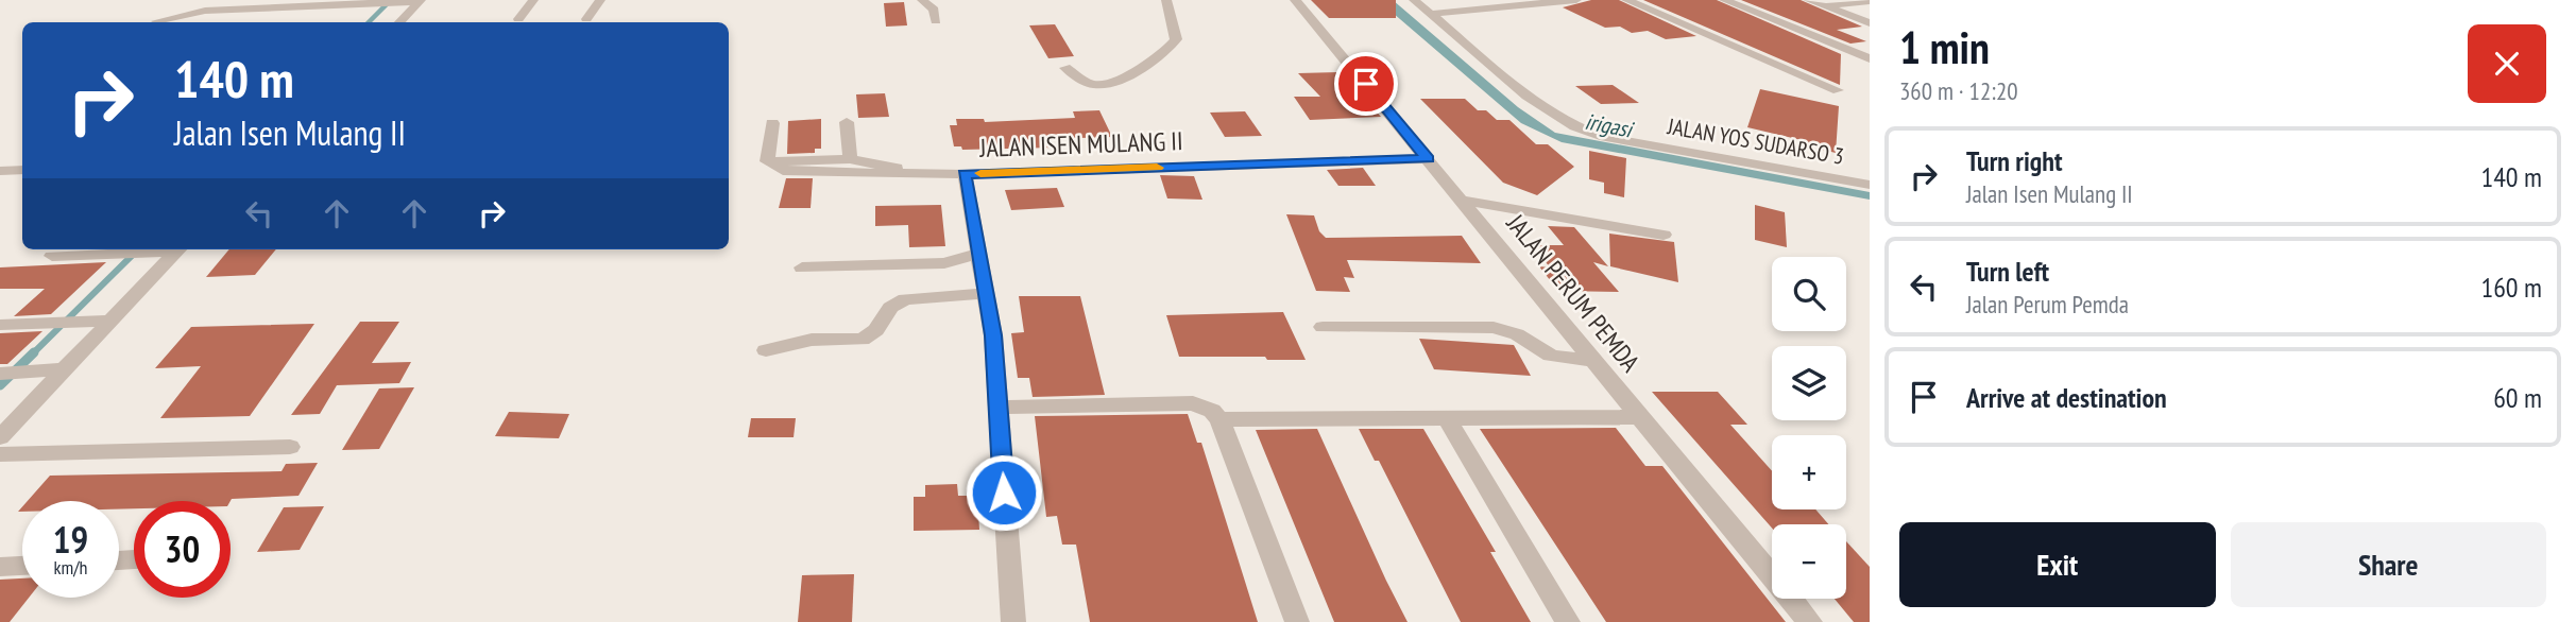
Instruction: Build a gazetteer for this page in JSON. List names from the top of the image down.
{
  "streets": {
    "street": ["JALAN YOS SUDARSO 3", "JALAN ISEN MULANG II", "JALAN PERUM PEMDA"]
  },
  "crossings": [
    ["JALAN ISEN MULANG II", "JALAN PERUM PEMDA"]
  ],
  "water": ["irigasi"],
  "page": {
    "heading": ["1 min", "360 m · 12:20"],
    "turn": ["140 m", "Jalan Isen Mulang II"],
    "list": [
      {
        "name": "Turn right",
        "note": "Jalan Isen Mulang II",
        "value": "140 m"
      },
      {
        "name": "Turn left",
        "note": "Jalan Perum Pemda",
        "value": "160 m"
      },
      {
        "name": "Arrive at destination",
        "value": "60 m"
      }
    ],
    "map_buttons": ["+", "−"],
    "speed": "19 km/h",
    "limit": "30",
    "buttons": ["Exit", "Share"]
  }
}
